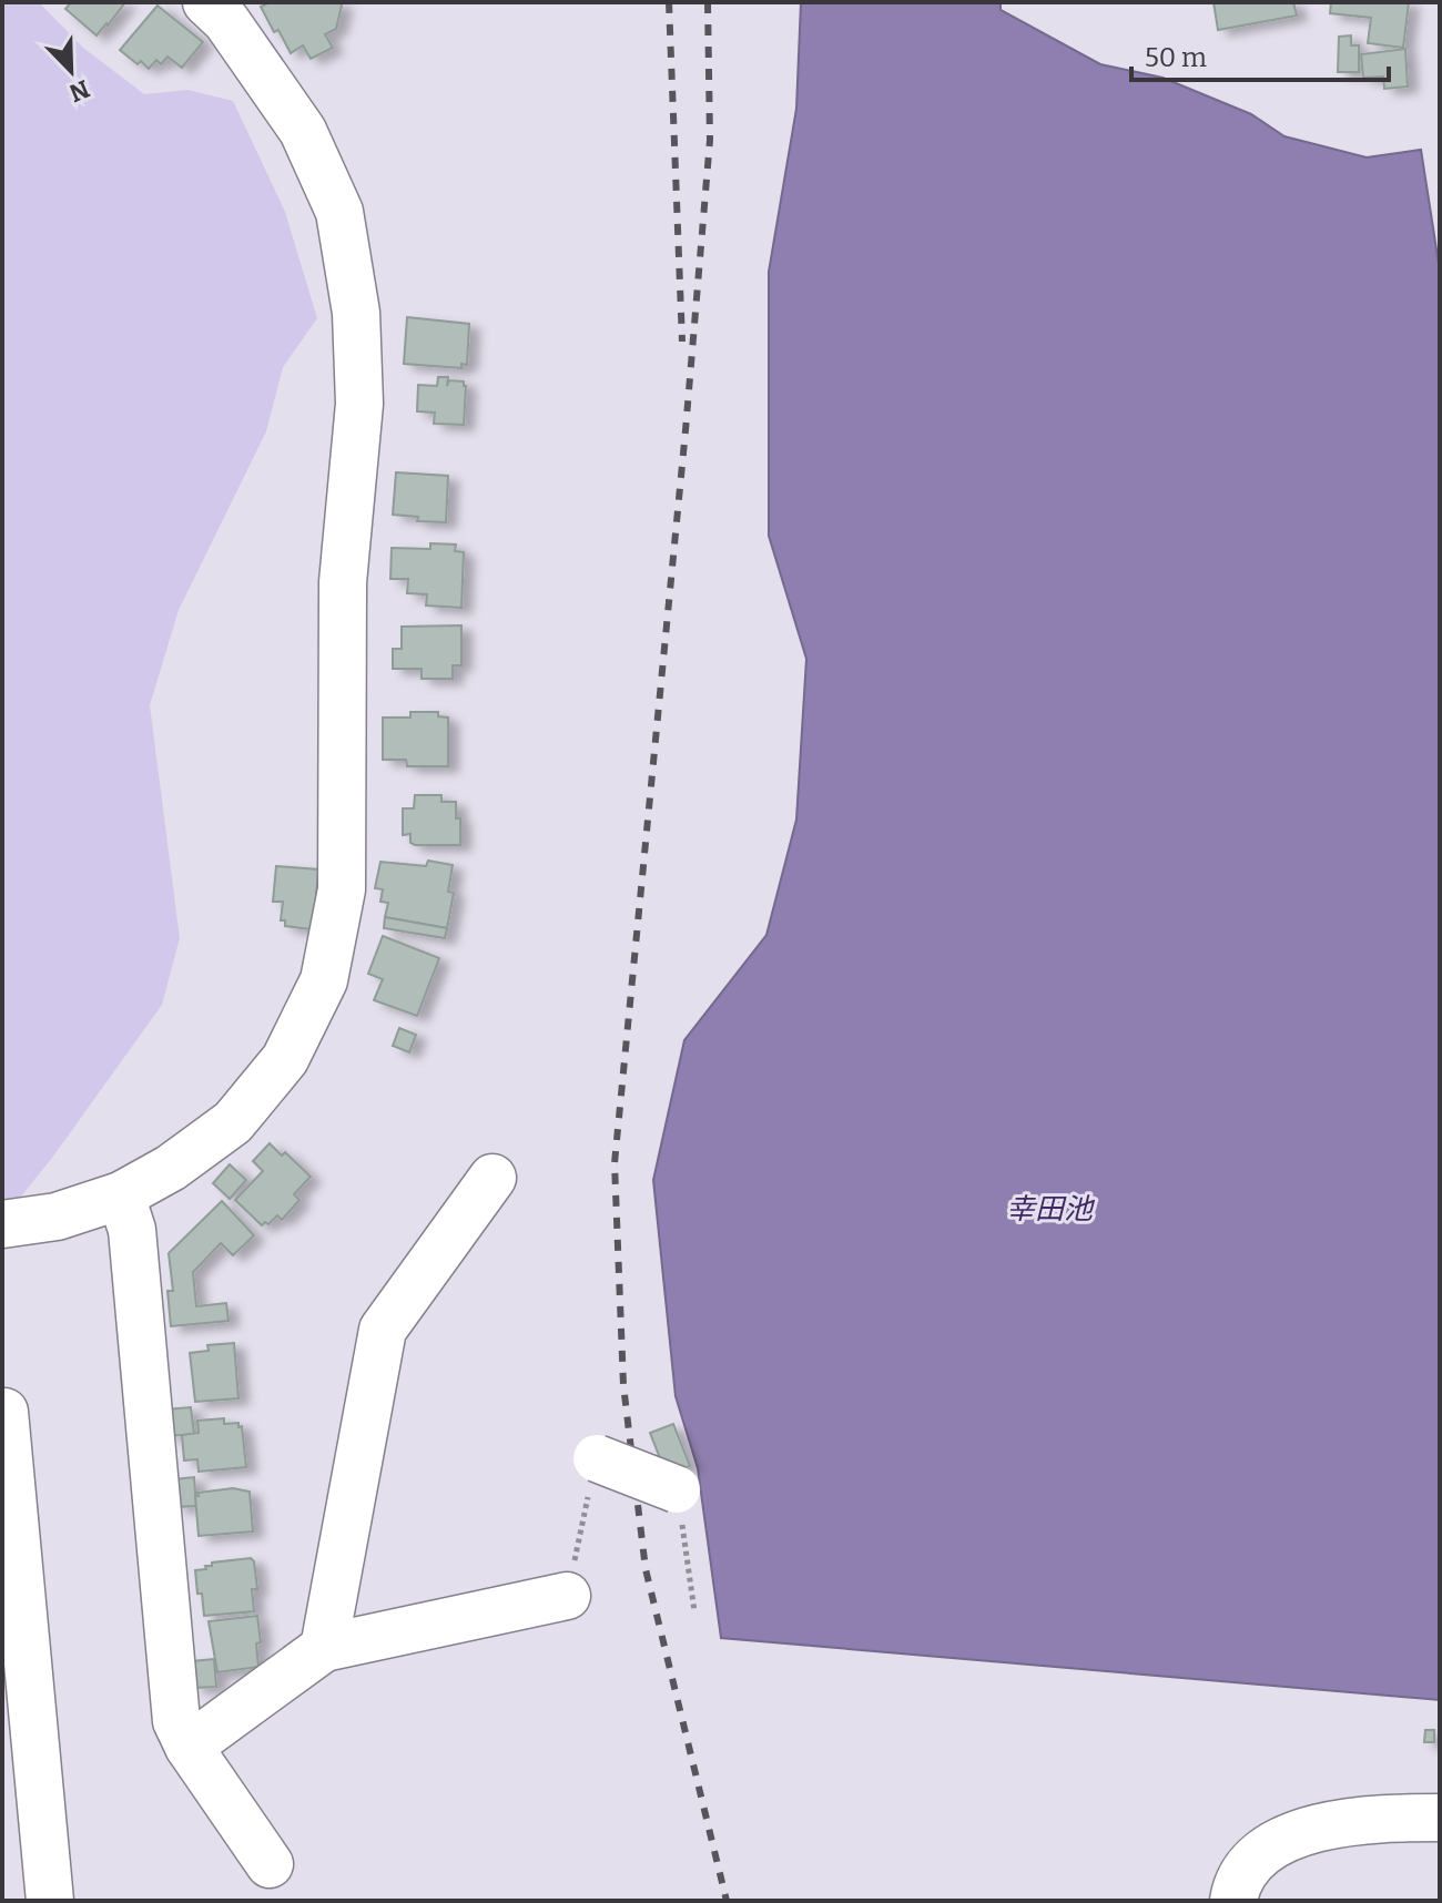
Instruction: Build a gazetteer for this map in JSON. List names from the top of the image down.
{
  "water": ["幸田池"],
  "scale_bar": "50 m",
  "north": "bottom right"
}
